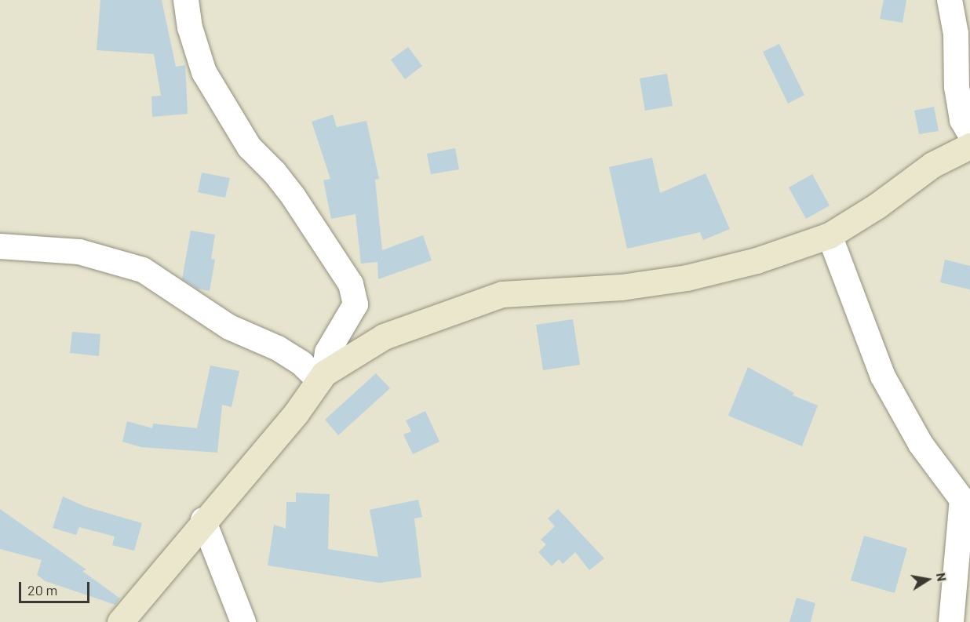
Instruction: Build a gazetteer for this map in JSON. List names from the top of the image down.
{
  "scale_bar": "20 m",
  "north": "right"
}
